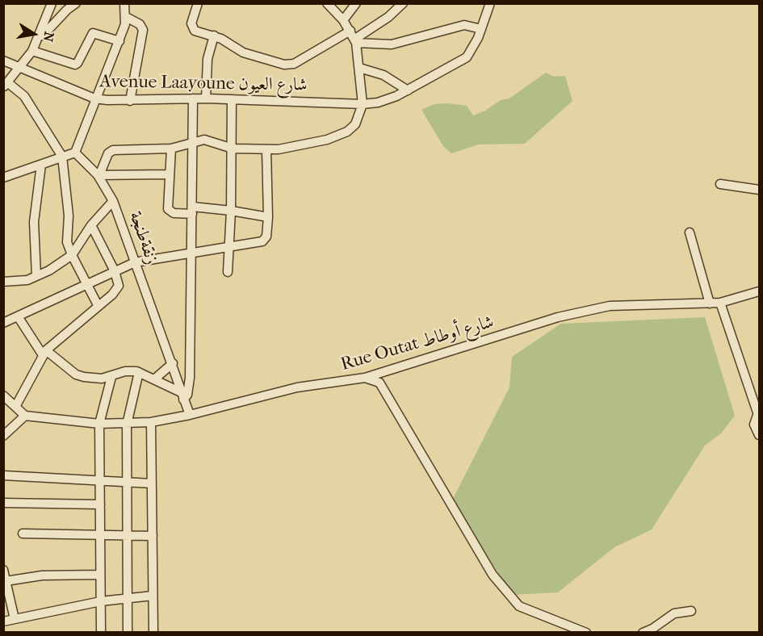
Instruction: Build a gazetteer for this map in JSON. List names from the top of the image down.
{
  "streets": {
    "street": ["Avenue Laayoune شارع العيون", "زنقةطنجة", "Rue Outat شارع أوطاط"]
  },
  "crossings": [
    ["زنقةطنجة", "Rue Outat شارع أوطاط"]
  ],
  "north": "right"
}
